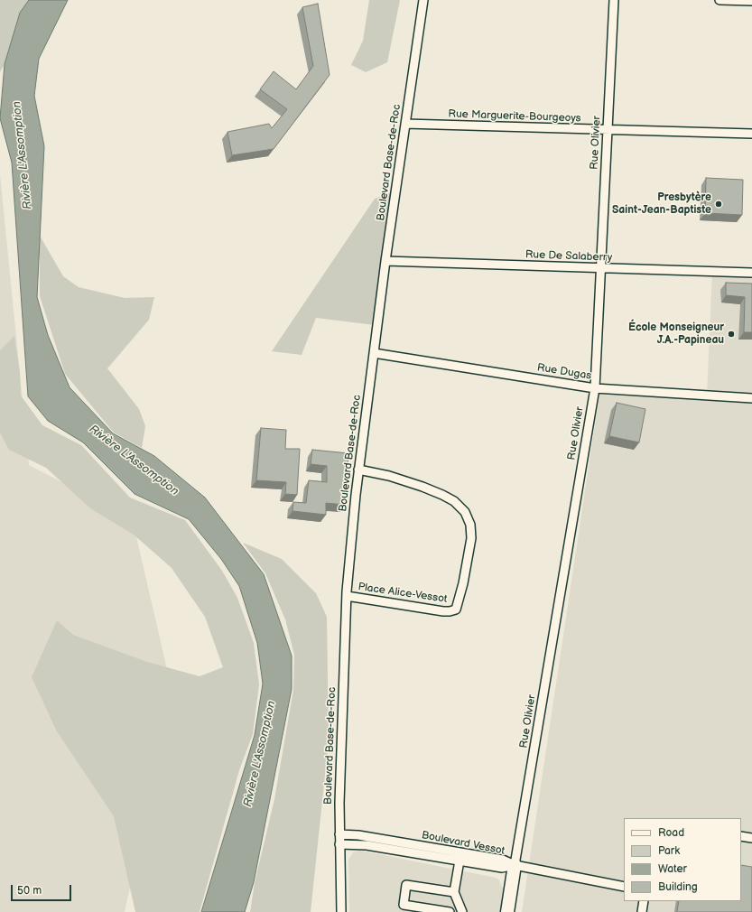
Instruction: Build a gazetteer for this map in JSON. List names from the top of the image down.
{
  "streets": {
    "street": [
      "Rue Marguerite-Bourgeoys",
      "Rue Olivier",
      "Boulevard Base-de-Roc",
      "Rue De Salaberry",
      "Rue Dugas",
      "Place Alice-Vessot",
      "Boulevard Vessot"
    ]
  },
  "crossings": [
    ["Rue Marguerite-Bourgeoys", "Rue Olivier"],
    ["Rue Marguerite-Bourgeoys", "Boulevard Base-de-Roc"],
    ["Rue Olivier", "Rue De Salaberry"],
    ["Rue Olivier", "Rue Dugas"],
    ["Rue Olivier", "Boulevard Vessot"],
    ["Boulevard Base-de-Roc", "Rue De Salaberry"],
    ["Boulevard Base-de-Roc", "Rue Dugas"],
    ["Boulevard Base-de-Roc", "Place Alice-Vessot"],
    ["Boulevard Base-de-Roc", "Boulevard Vessot"]
  ],
  "water": ["Rivière L'Assomption"],
  "places": ["Presbytère Saint-Jean-Baptiste", "École Monseigneur J.A.-Papineau"],
  "legend": [
    "Road",
    "Park",
    "Water",
    "Building"
  ],
  "scale_bar": "50 m"
}
